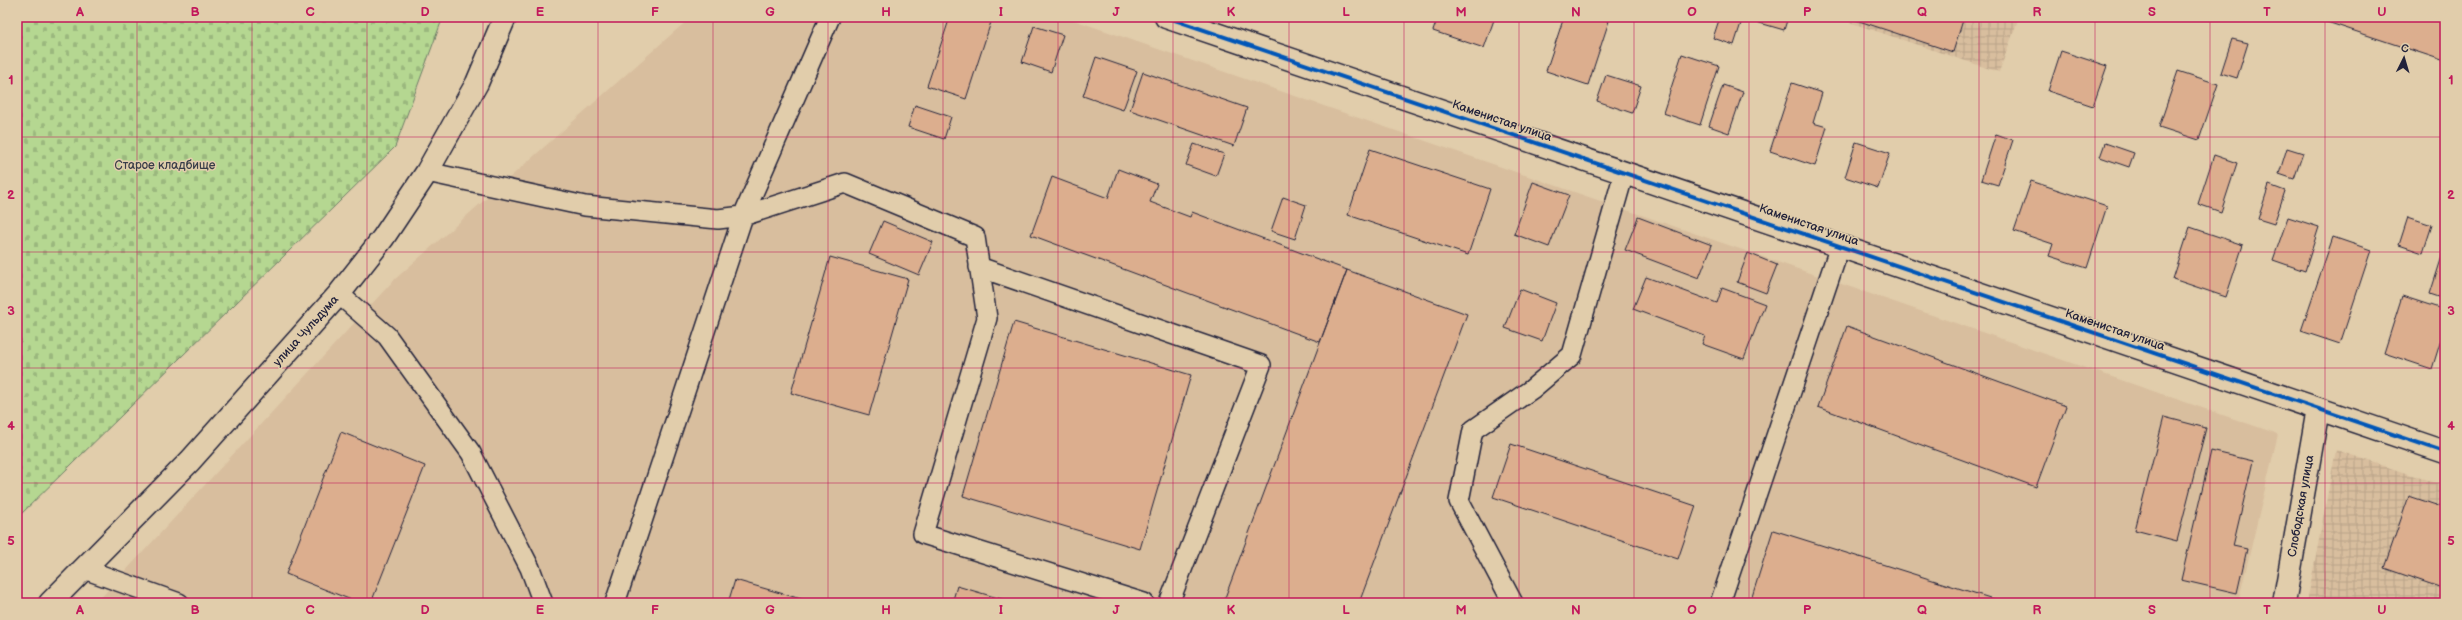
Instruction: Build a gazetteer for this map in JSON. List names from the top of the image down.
{
  "streets": {
    "street": ["Каменистая улица", "улица Чульдума", "Слободская улица"]
  },
  "crossings": [
    ["Каменистая улица", "Слободская улица"]
  ],
  "parks": ["Старое кладбище"],
  "north": "top",
  "grid": {
    "columns": [
      "A",
      "B",
      "C",
      "D",
      "E",
      "F",
      "G",
      "H",
      "I",
      "J",
      "K",
      "L",
      "M",
      "N",
      "O",
      "P",
      "Q",
      "R",
      "S",
      "T",
      "U"
    ],
    "rows": [
      "1",
      "2",
      "3",
      "4",
      "5"
    ]
  }
}
